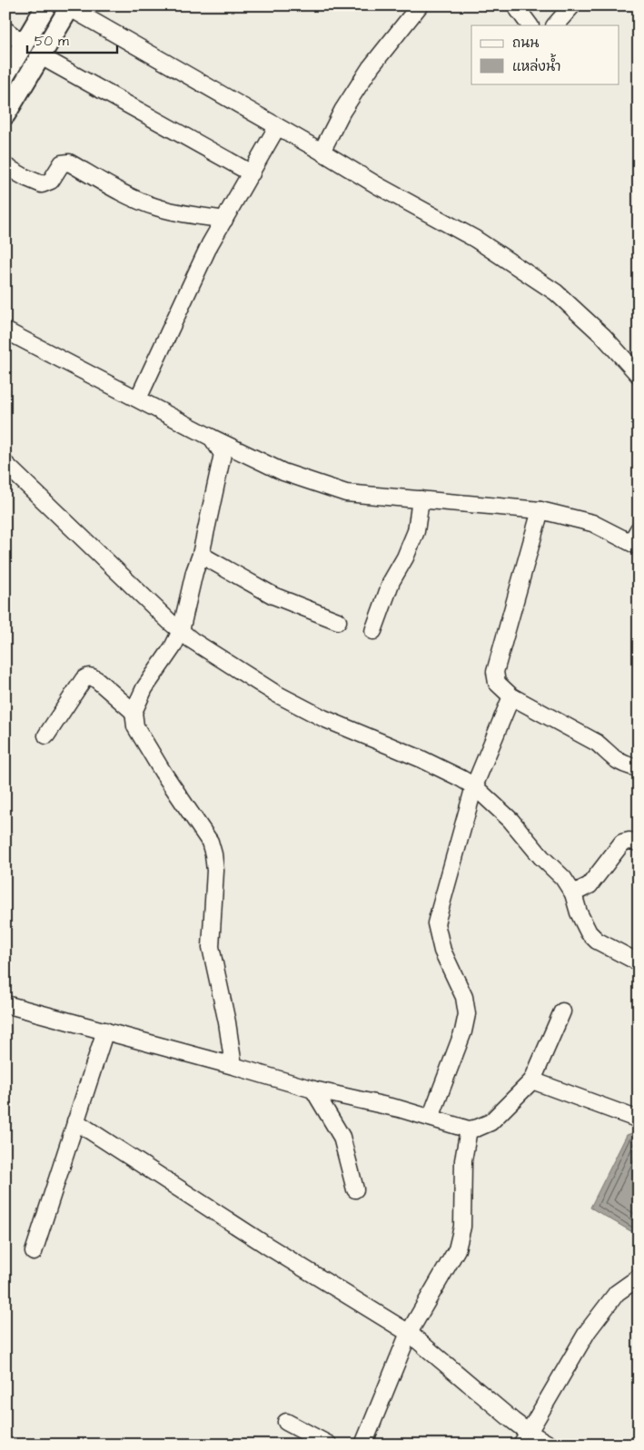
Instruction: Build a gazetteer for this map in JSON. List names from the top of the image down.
{
  "legend": ["ถนน", "แหล่งน้ำ"],
  "scale_bar": "50 m"
}
